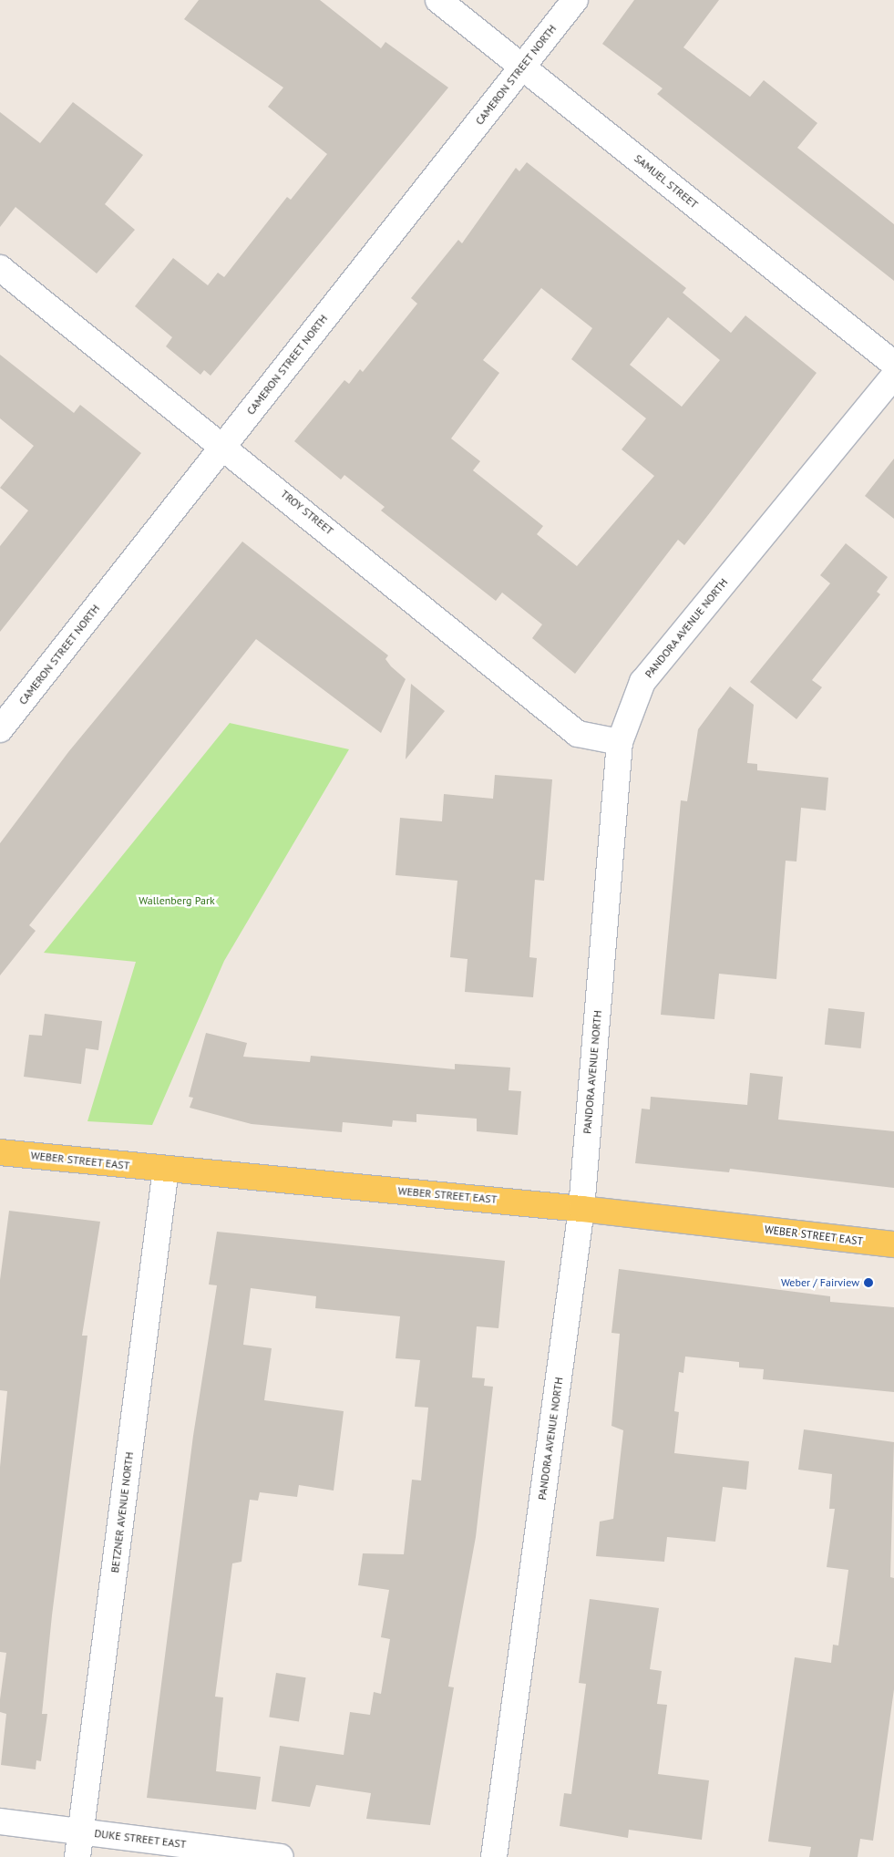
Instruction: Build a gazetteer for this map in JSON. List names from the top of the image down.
{
  "streets": {
    "main road": ["WEBER STREET EAST"],
    "street": [
      "CAMERON STREET NORTH",
      "SAMUEL STREET",
      "TROY STREET",
      "PANDORA AVENUE NORTH",
      "BETZNER AVENUE NORTH",
      "DUKE STREET EAST"
    ]
  },
  "crossings": [
    ["CAMERON STREET NORTH", "SAMUEL STREET"],
    ["CAMERON STREET NORTH", "TROY STREET"],
    ["TROY STREET", "PANDORA AVENUE NORTH"],
    ["PANDORA AVENUE NORTH", "WEBER STREET EAST"],
    ["WEBER STREET EAST", "BETZNER AVENUE NORTH"],
    ["BETZNER AVENUE NORTH", "DUKE STREET EAST"]
  ],
  "parks": ["Wallenberg Park"],
  "places": ["Weber / Fairview"]
}
